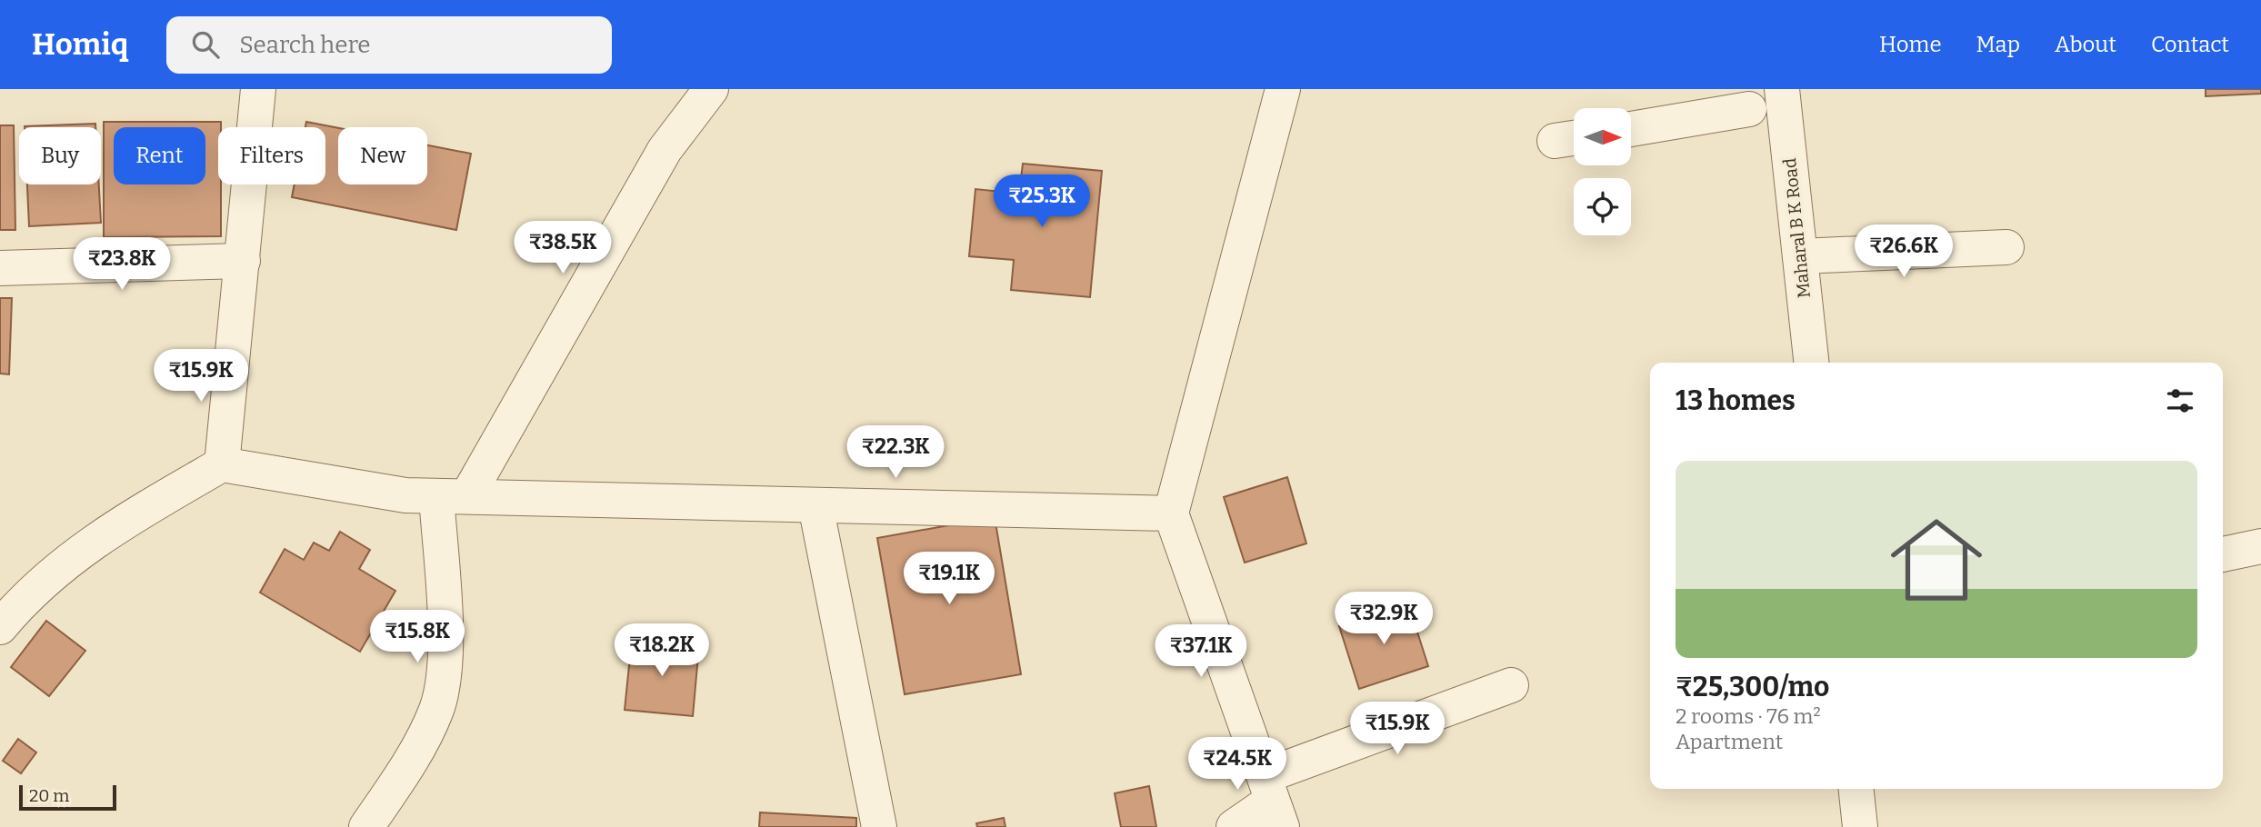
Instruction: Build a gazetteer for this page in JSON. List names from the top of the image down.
{
  "streets": {
    "street": ["Maharal B K Road"]
  },
  "scale_bar": "20 m",
  "north": "right",
  "page": {
    "header": "Homiq",
    "search": "Search here",
    "nav": [
      "Home",
      "Map",
      "About",
      "Contact"
    ],
    "chip": [
      "Buy",
      "Rent",
      "Filters",
      "New"
    ],
    "price": [
      "₹25.3K",
      "₹38.5K",
      "₹26.6K",
      "₹23.8K",
      "₹15.9K",
      "₹22.3K",
      "₹19.1K",
      "₹32.9K",
      "₹15.8K",
      "₹18.2K",
      "₹37.1K",
      "₹15.9K",
      "₹24.5K"
    ],
    "heading": "13 homes",
    "list": [
      {
        "name": "₹25,300/mo",
        "note": "2 rooms · 76 m² · Apartment"
      }
    ],
    "scale": "20 m"
  }
}
